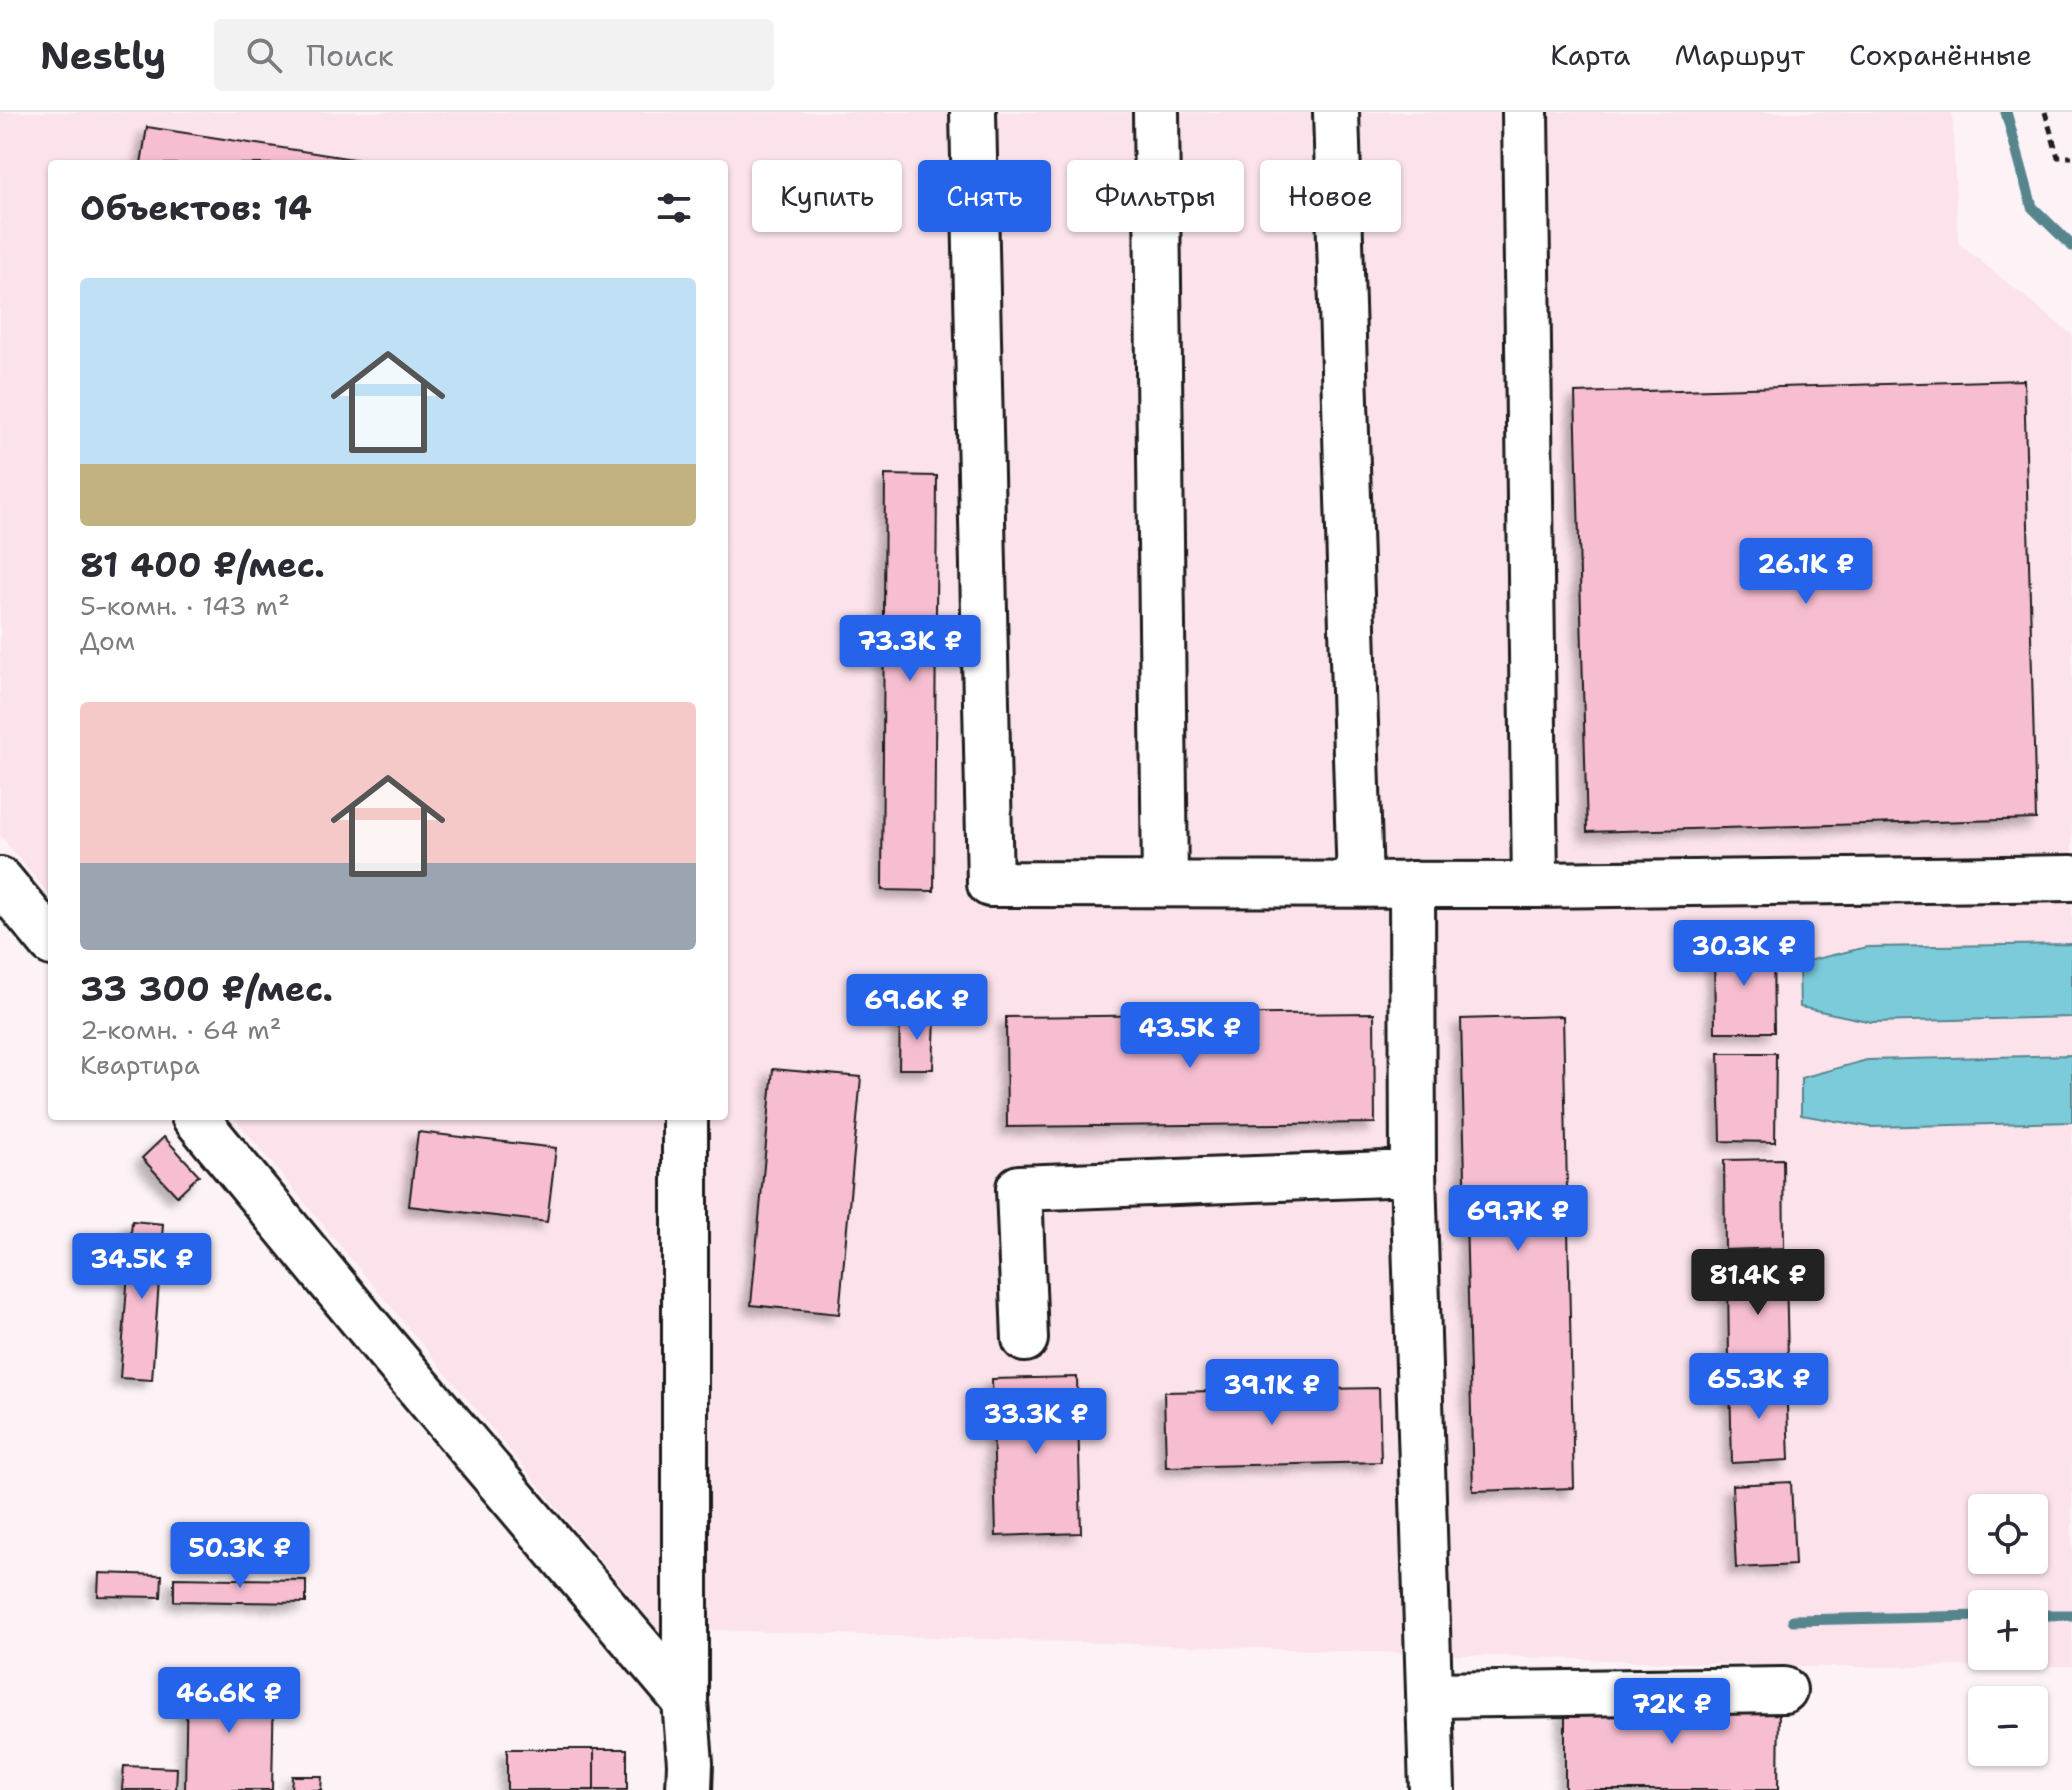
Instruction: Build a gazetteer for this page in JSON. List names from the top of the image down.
{
  "page": {
    "header": "Nestly",
    "search": "Поиск",
    "nav": ["Карта", "Маршрут", "Сохранённые"],
    "chip": [
      "Купить",
      "Снять",
      "Фильтры",
      "Новое"
    ],
    "heading": "Объектов: 14",
    "list": [
      {
        "name": "81 400 ₽/мес.",
        "note": "5-комн. · 143 m² · Дом"
      },
      {
        "name": "33 300 ₽/мес.",
        "note": "2-комн. · 64 m² · Квартира"
      }
    ],
    "price": [
      "26.1K ₽",
      "73.3K ₽",
      "30.3K ₽",
      "69.6K ₽",
      "43.5K ₽",
      "69.7K ₽",
      "34.5K ₽",
      "81.4K ₽",
      "65.3K ₽",
      "39.1K ₽",
      "33.3K ₽",
      "50.3K ₽",
      "46.6K ₽",
      "72K ₽"
    ],
    "map_buttons": ["+", "−"]
  }
}
